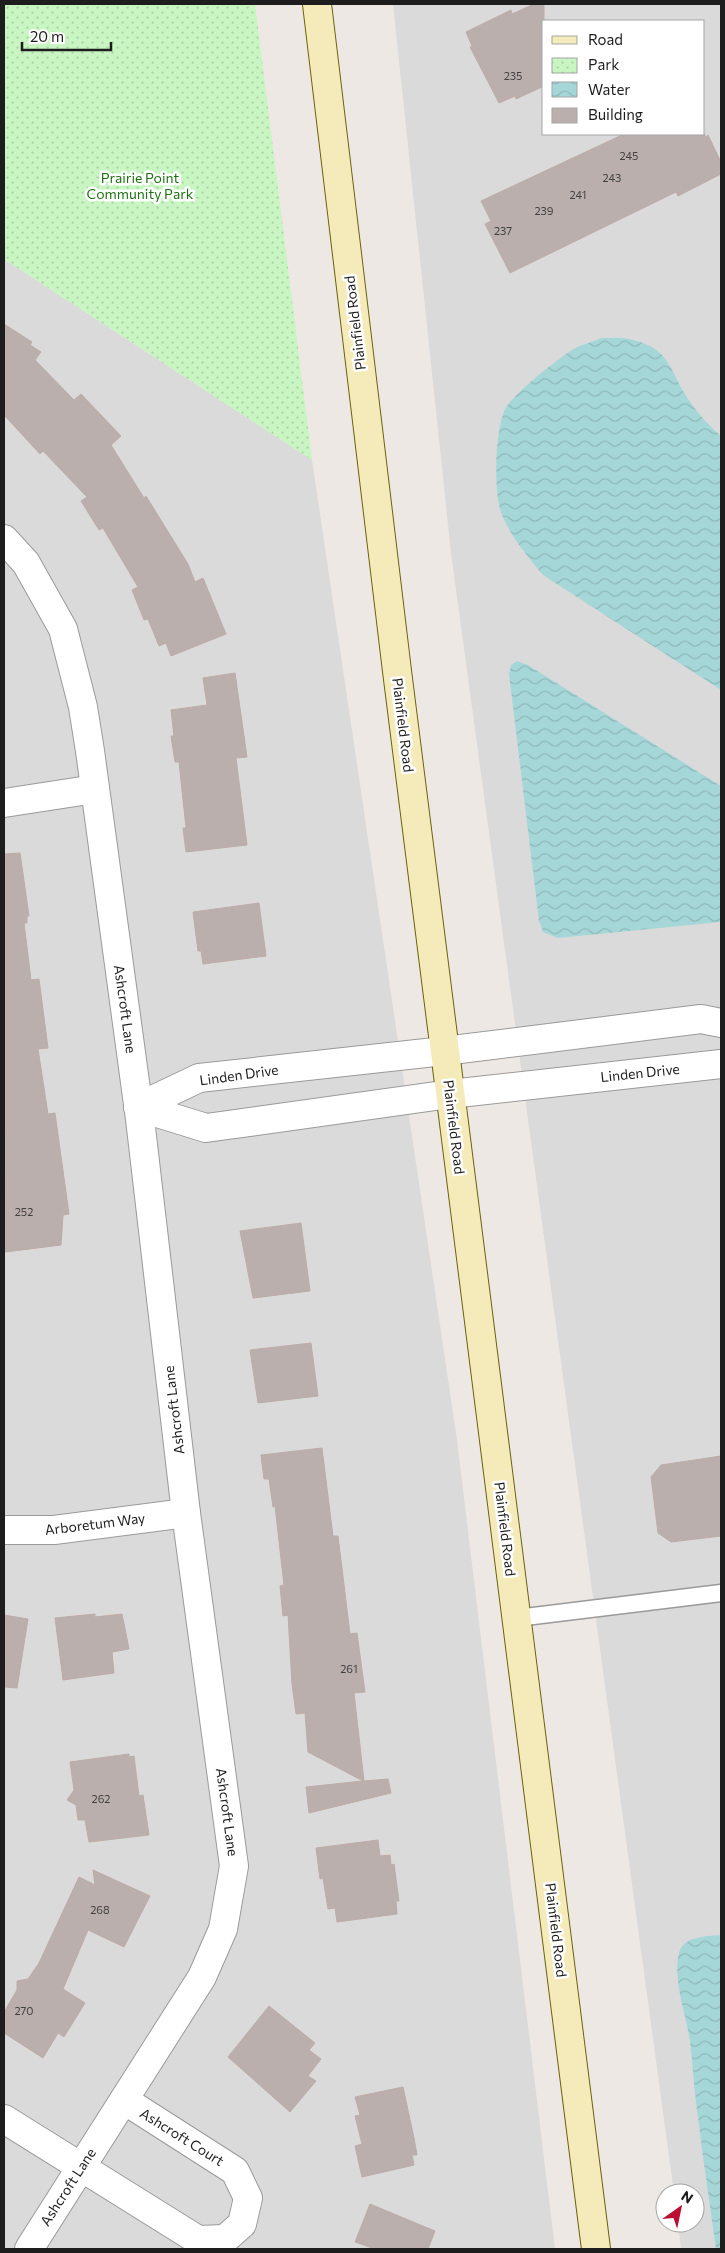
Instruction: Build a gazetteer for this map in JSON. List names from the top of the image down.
{
  "streets": {
    "main road": ["Plainfield Road"],
    "street": [
      "Ashcroft Lane",
      "Linden Drive",
      "Arboretum Way",
      "Ashcroft Court"
    ]
  },
  "crossings": [
    ["Plainfield Road", "Linden Drive"],
    ["Ashcroft Lane", "Linden Drive"],
    ["Ashcroft Lane", "Arboretum Way"],
    ["Ashcroft Lane", "Ashcroft Court"]
  ],
  "parks": ["Prairie Point Community Park"],
  "house_numbers": [
    "235",
    "245",
    "243",
    "241",
    "239",
    "237",
    "252",
    "261",
    "262",
    "268",
    "270"
  ],
  "legend": [
    "Road",
    "Park",
    "Water",
    "Building"
  ],
  "scale_bar": "20 m",
  "north": "top right"
}
